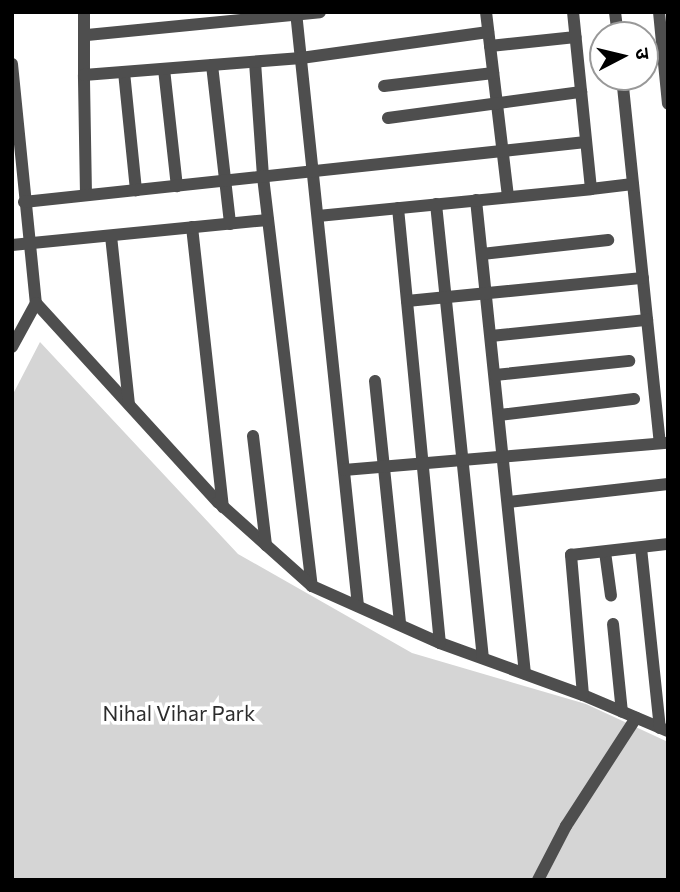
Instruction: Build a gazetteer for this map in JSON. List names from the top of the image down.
{
  "parks": ["Nihal Vihar Park"],
  "north": "right"
}
